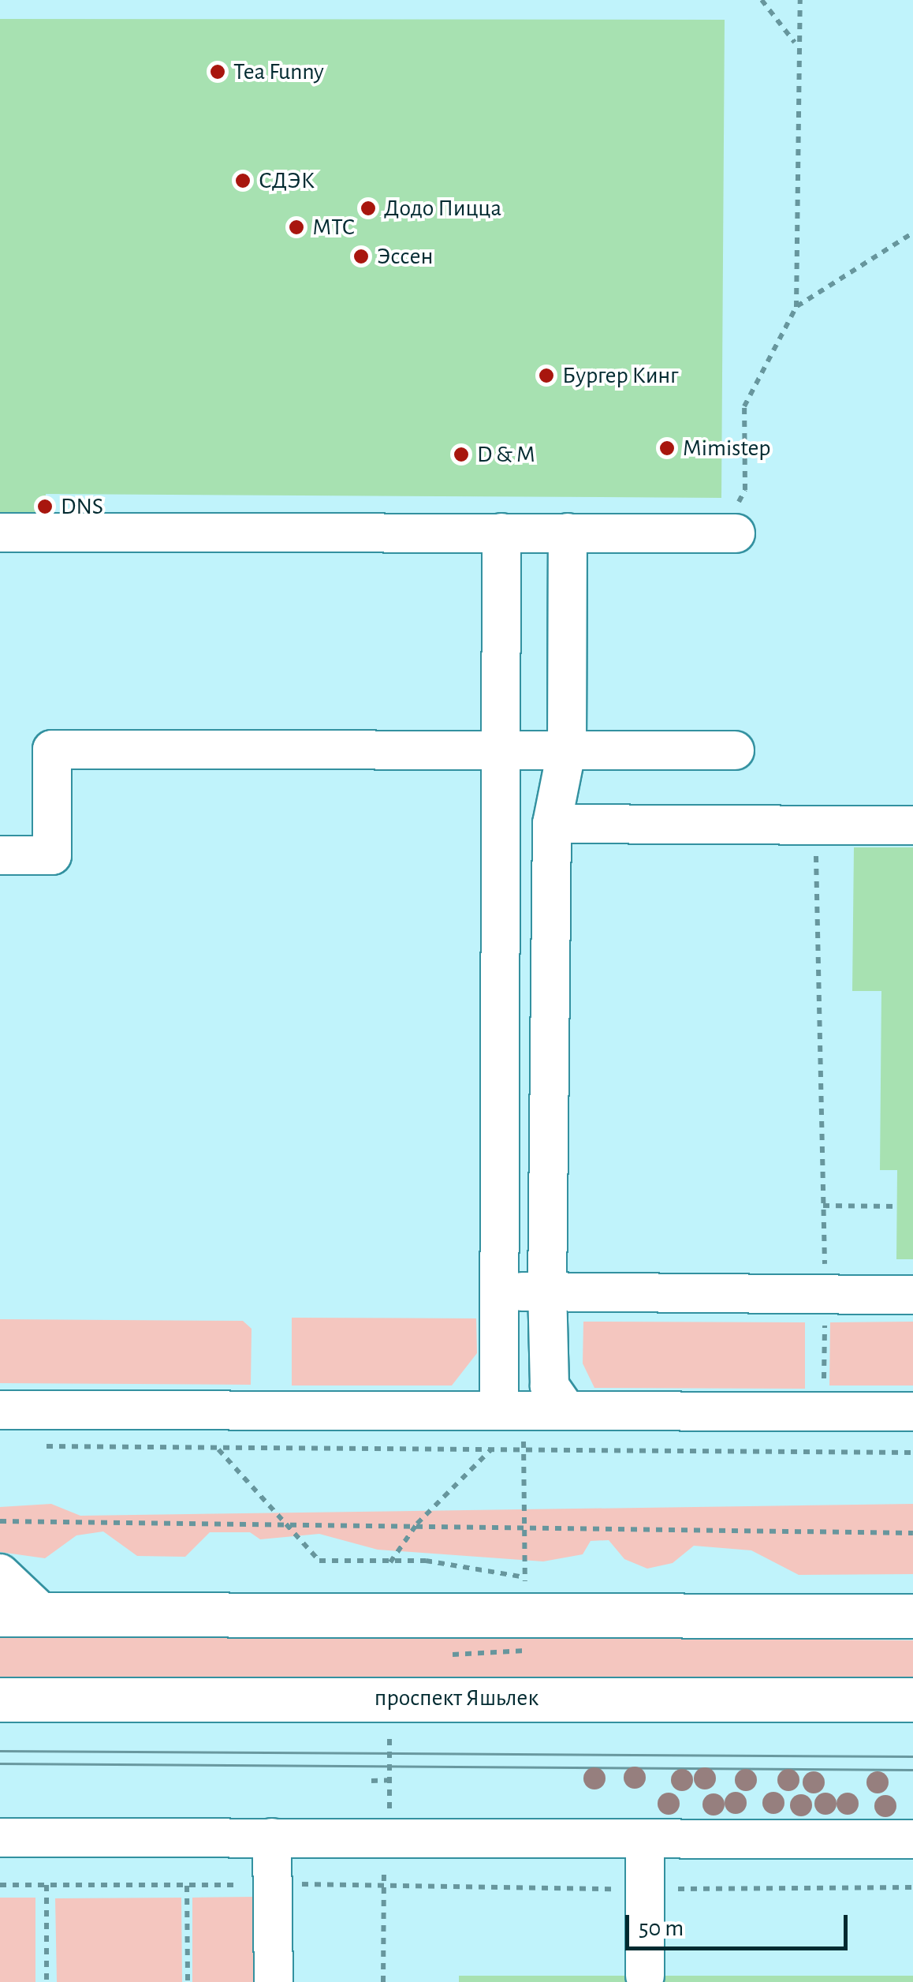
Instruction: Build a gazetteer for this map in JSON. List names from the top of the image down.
{
  "streets": {
    "main road": ["проспект Яшьлек"]
  },
  "places": [
    "Tea Funny",
    "СДЭК",
    "Додо Пицца",
    "МТС",
    "Эссен",
    "Бургер Кинг",
    "Mimistep",
    "D & M",
    "DNS"
  ],
  "scale_bar": "50 m"
}
